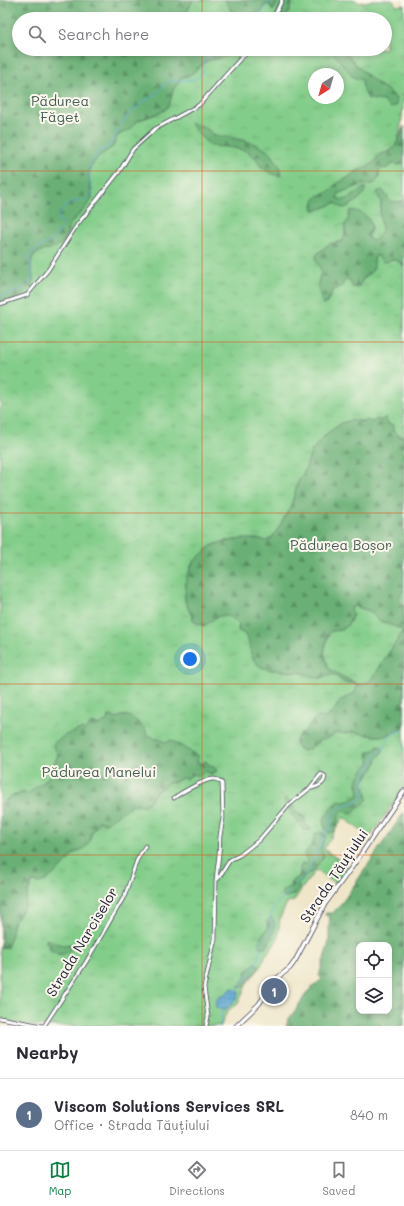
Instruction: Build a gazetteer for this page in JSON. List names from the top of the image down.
{
  "streets": {
    "main road": ["Strada Tăuțiului"],
    "street": ["Strada Narciselor"]
  },
  "parks": ["Pădurea Făget", "Pădurea Boșor", "Pădurea Manelui"],
  "north": "bottom left",
  "page": {
    "search": "Search here",
    "pins": "1",
    "heading": "Nearby",
    "list": [
      {
        "mark": "1",
        "name": "Viscom Solutions Services SRL",
        "note": "Office · Strada Tăuțiului",
        "value": "840 m"
      }
    ],
    "nav": ["Map", "Directions", "Saved"]
  }
}
